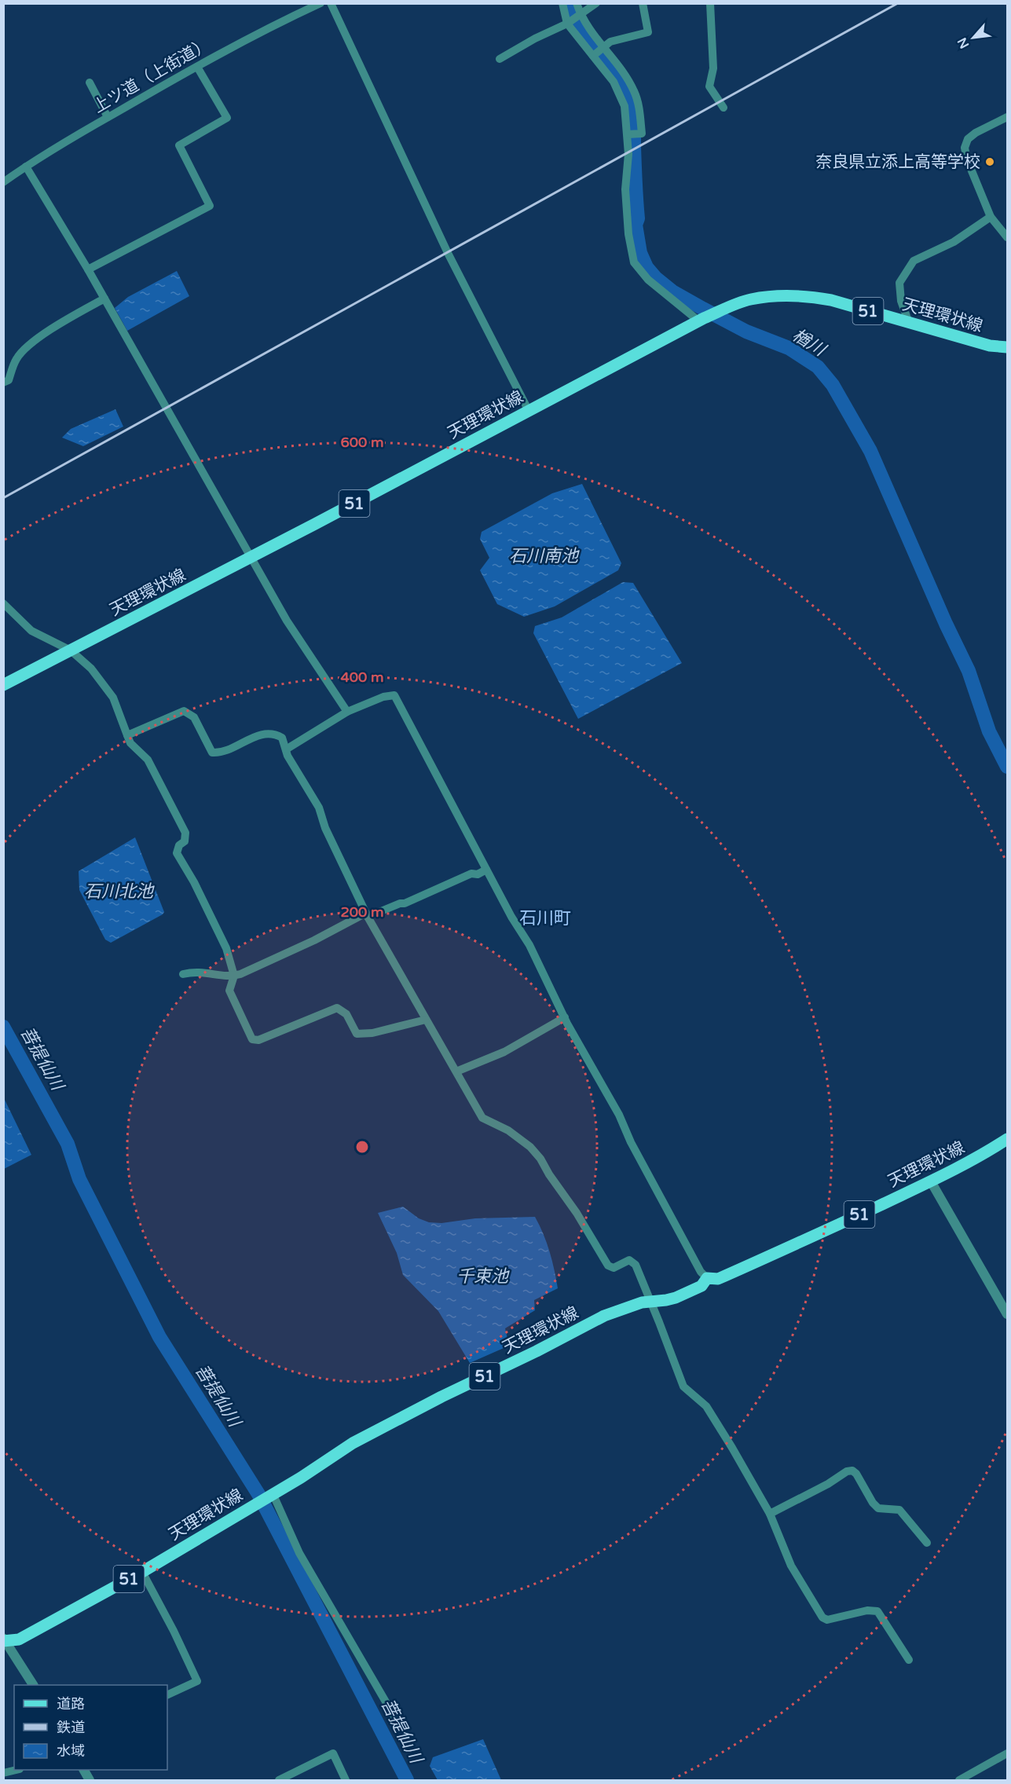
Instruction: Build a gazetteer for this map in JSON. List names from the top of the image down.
{
  "streets": {
    "main road": ["51", "天理環状線"],
    "street": ["上ツ道（上街道）"]
  },
  "districts": ["石川町"],
  "water": [
    "楢川",
    "石川南池",
    "石川北池",
    "菩提仙川",
    "千束池"
  ],
  "places": ["奈良県立添上高等学校"],
  "legend": ["道路", "鉄道", "水域"],
  "north": "bottom left",
  "rings": ["600 m", "400 m", "200 m"]
}
